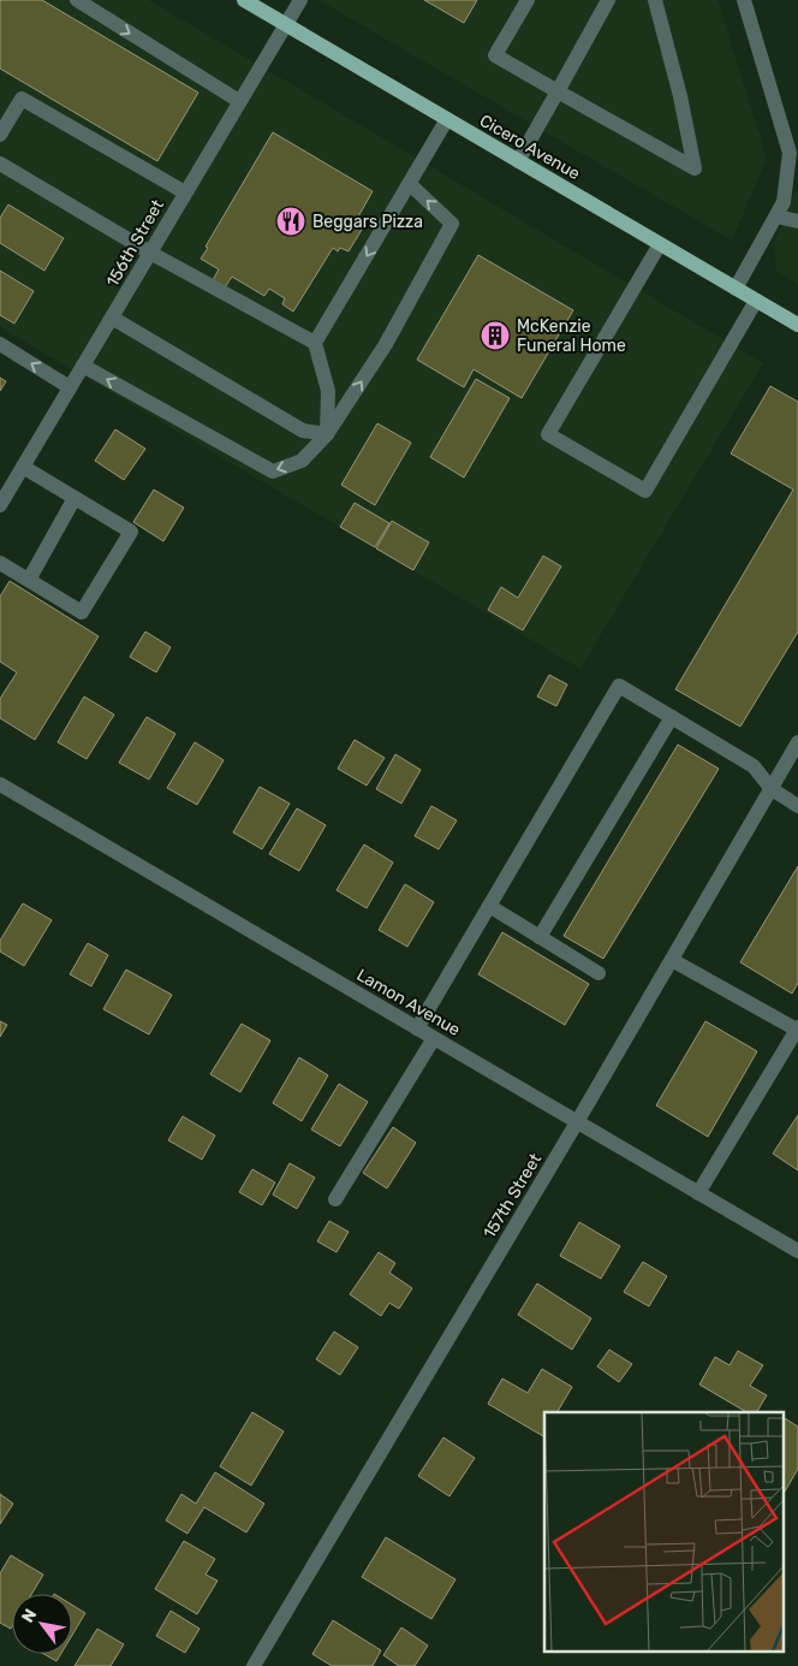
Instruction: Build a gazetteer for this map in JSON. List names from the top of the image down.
{
  "streets": {
    "main road": ["Cicero Avenue"],
    "street": ["156th Street", "Lamon Avenue", "157th Street"]
  },
  "crossings": [
    ["Cicero Avenue", "156th Street"],
    ["Lamon Avenue", "157th Street"]
  ],
  "places": {
    "restaurant": ["Beggars Pizza"],
    "building": ["McKenzie Funeral Home"]
  },
  "north": "top left"
}
